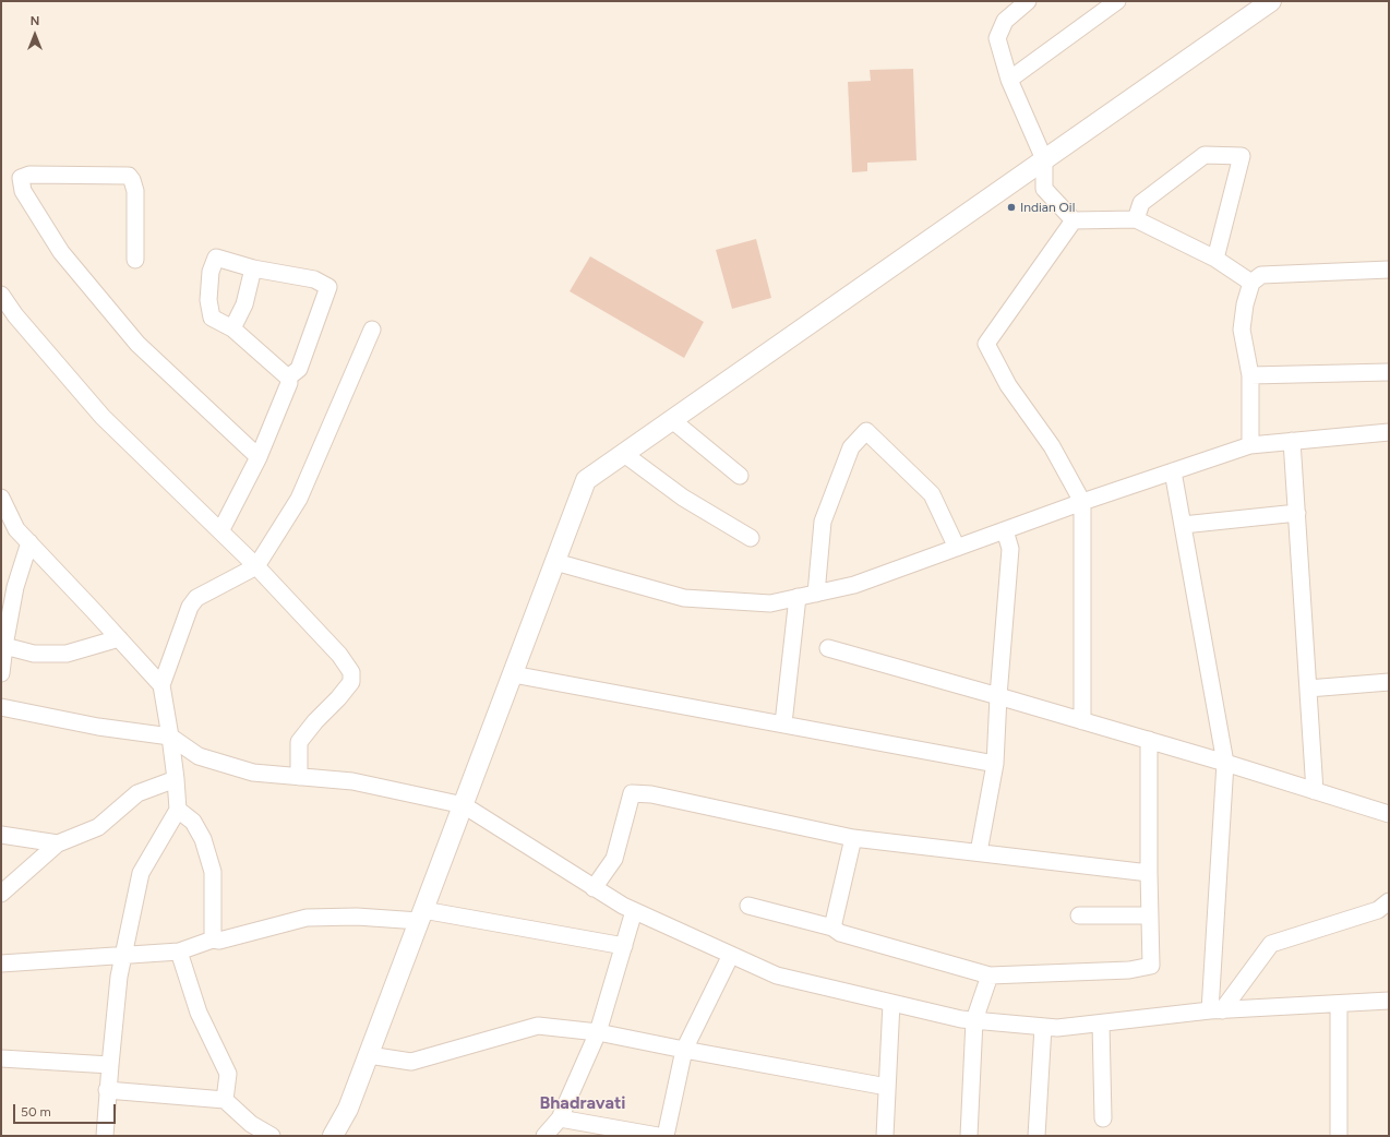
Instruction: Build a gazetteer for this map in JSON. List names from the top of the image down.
{
  "districts": ["Bhadravati"],
  "places": ["Indian Oil"],
  "scale_bar": "50 m",
  "north": "top"
}
